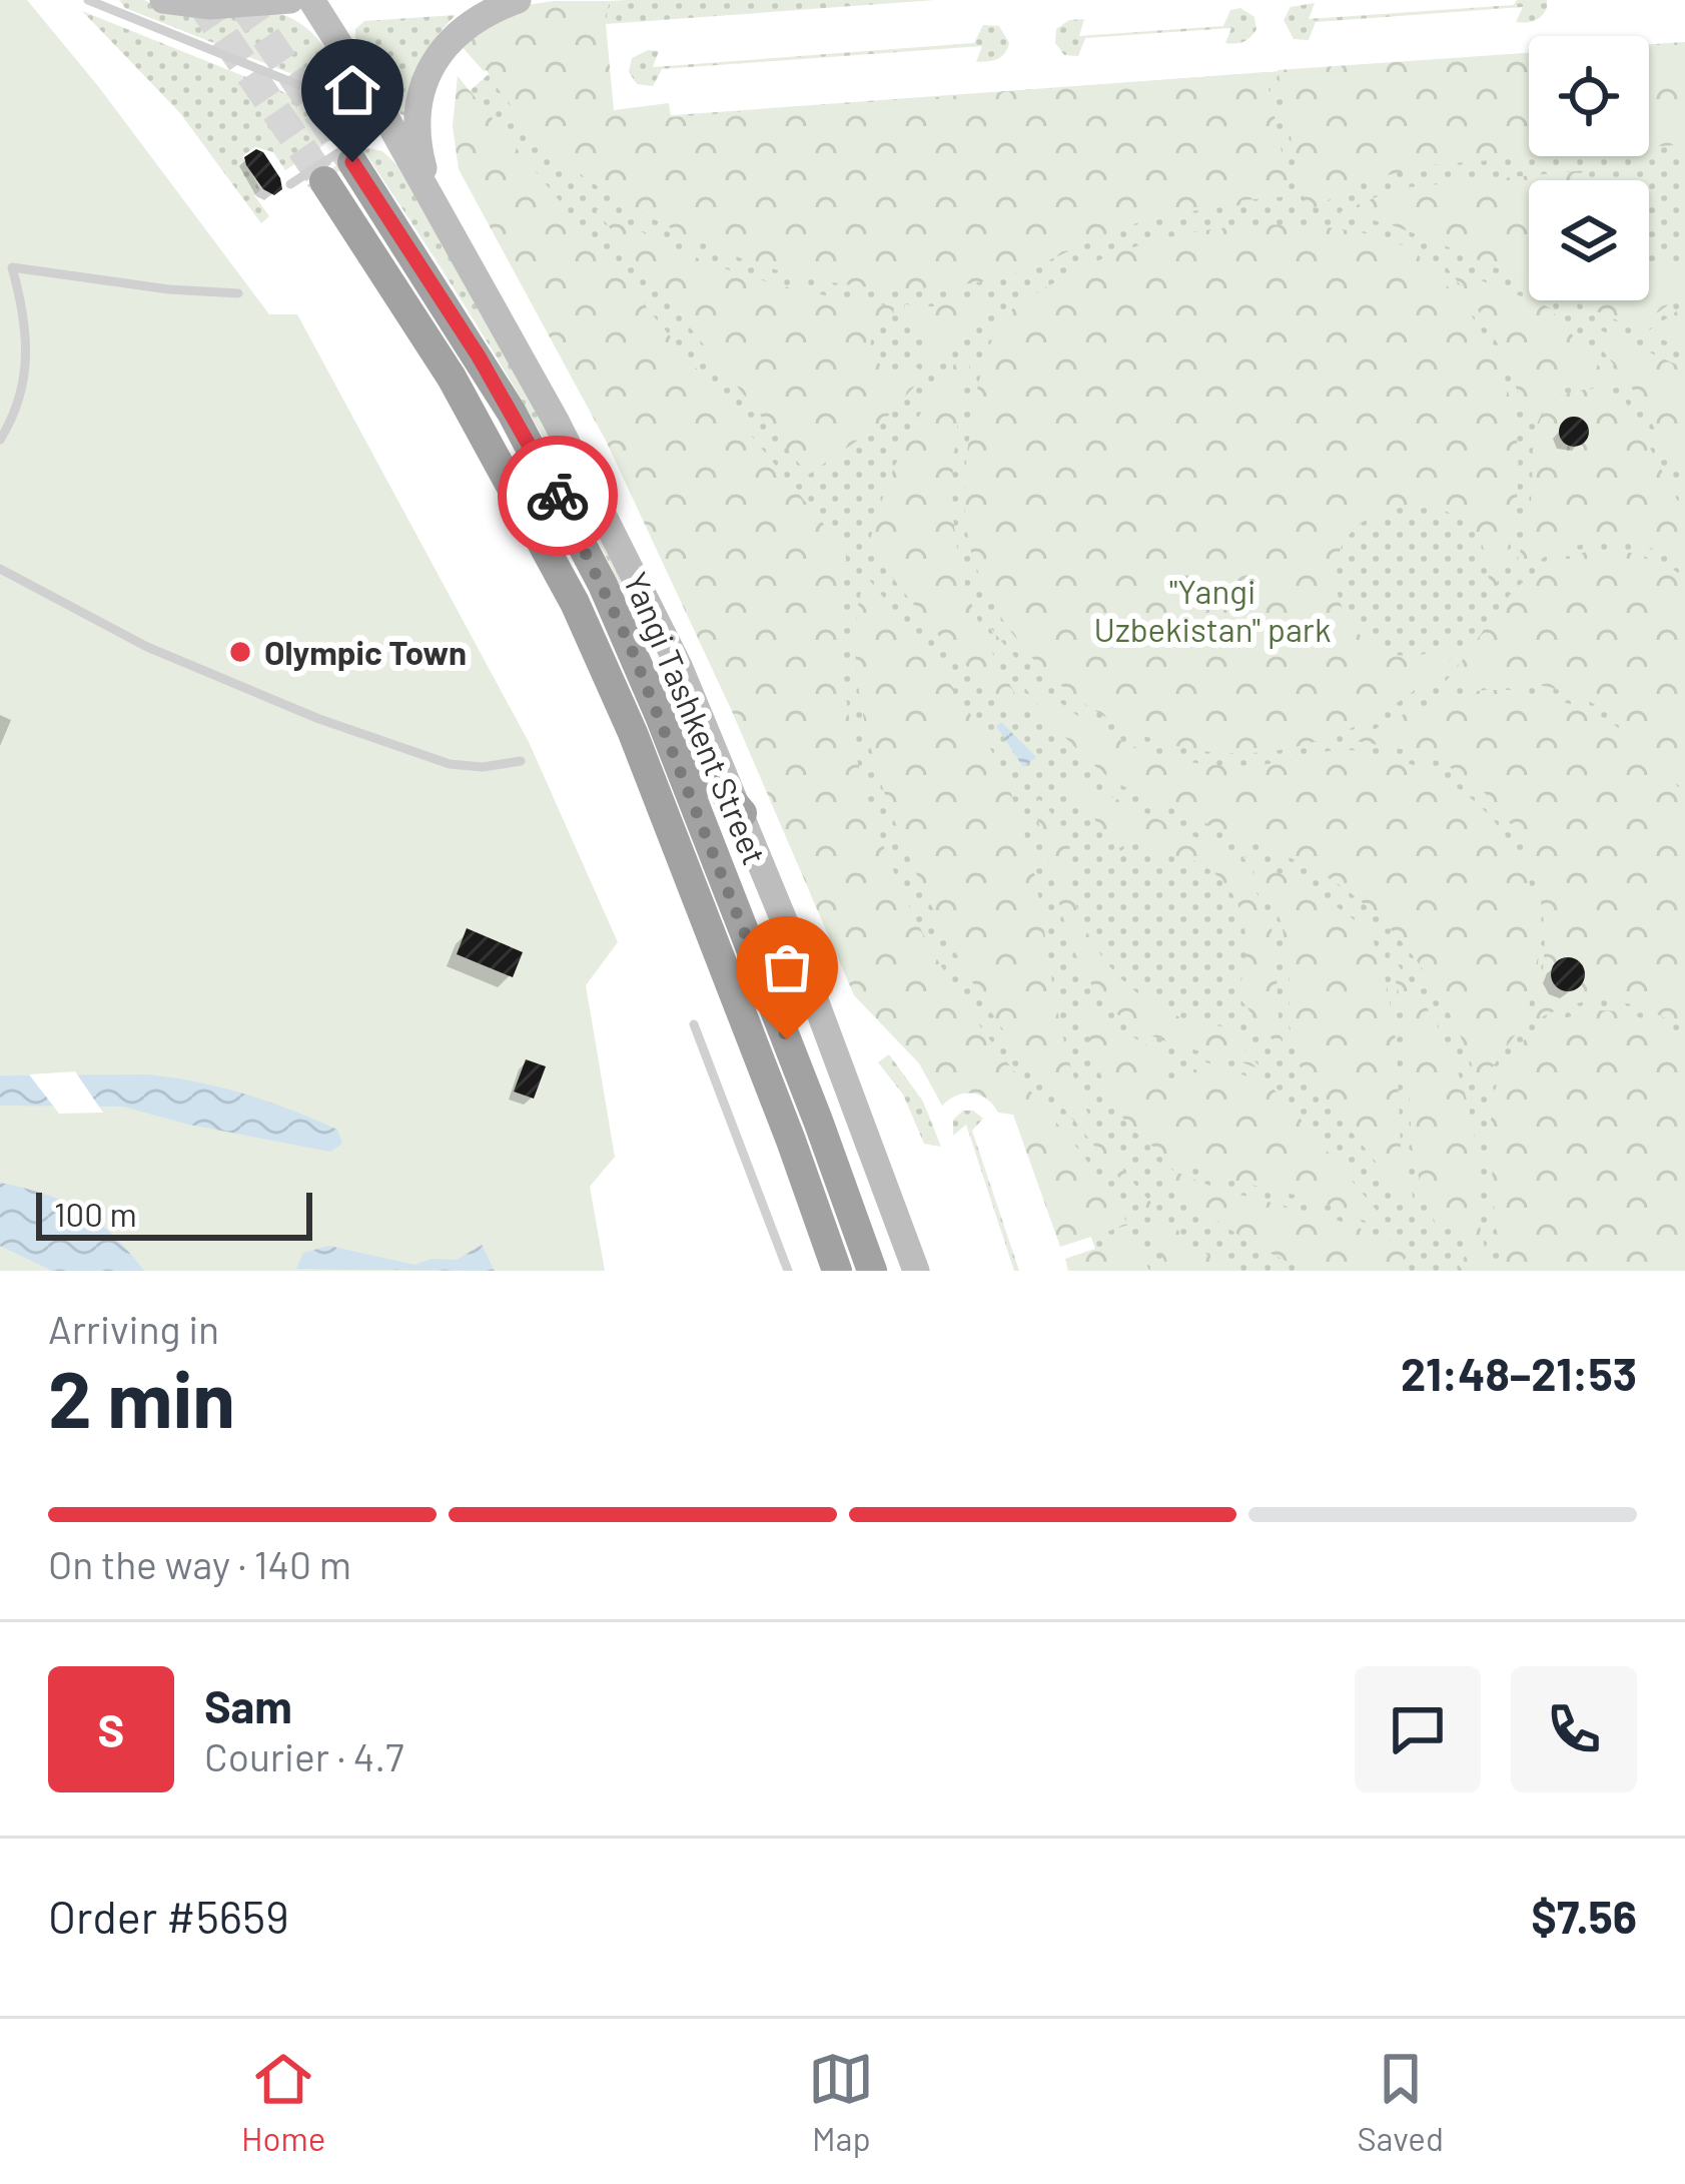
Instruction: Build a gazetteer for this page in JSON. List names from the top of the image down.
{
  "streets": {
    "highway": ["Yangi Tashkent Street"]
  },
  "parks": ["\"Yangi Uzbekistan\" park"],
  "places": ["Olympic Town"],
  "scale_bar": "100 m",
  "page": {
    "scale": "100 m",
    "heading": ["2 min", "Arriving in", "21:48–21:53"],
    "panel": [
      "Sam",
      "Courier · 4.7",
      "Order #5659",
      "$7.56"
    ],
    "bar": "On the way · 140 m",
    "round": "S",
    "tabs": ["Home", "Map", "Saved"]
  }
}
